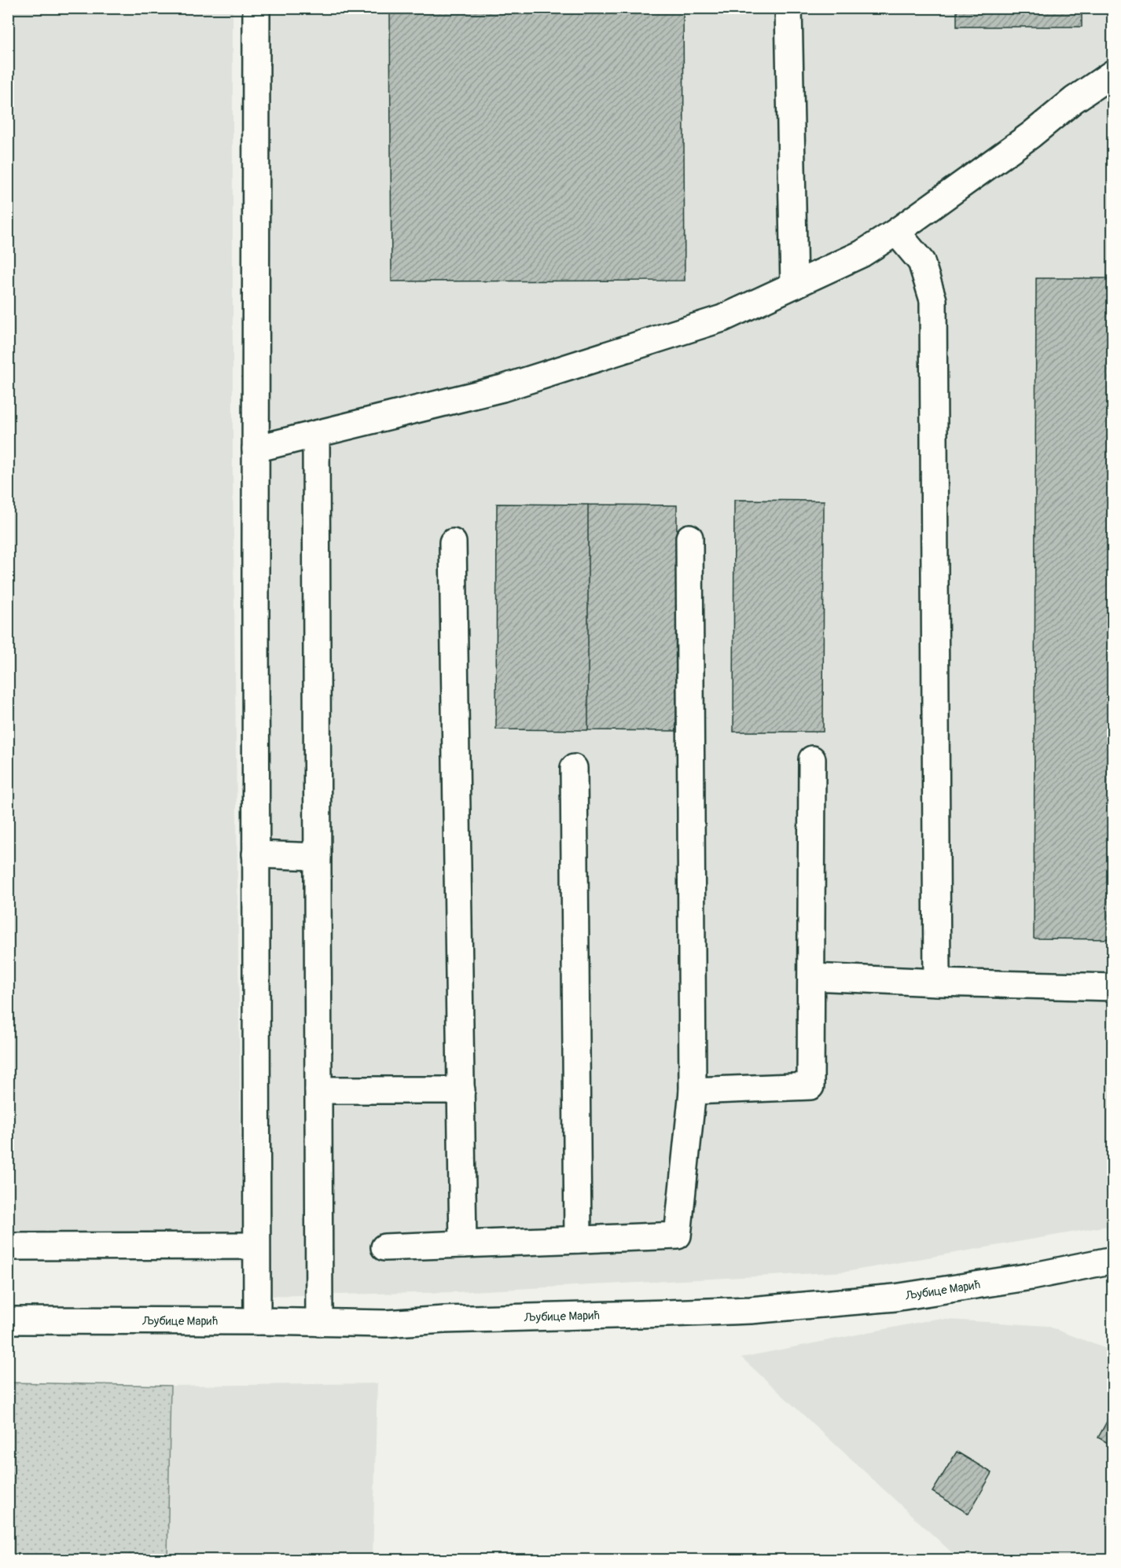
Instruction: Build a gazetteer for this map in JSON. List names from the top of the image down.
{
  "streets": {
    "street": ["Љубице Марић"]
  }
}
